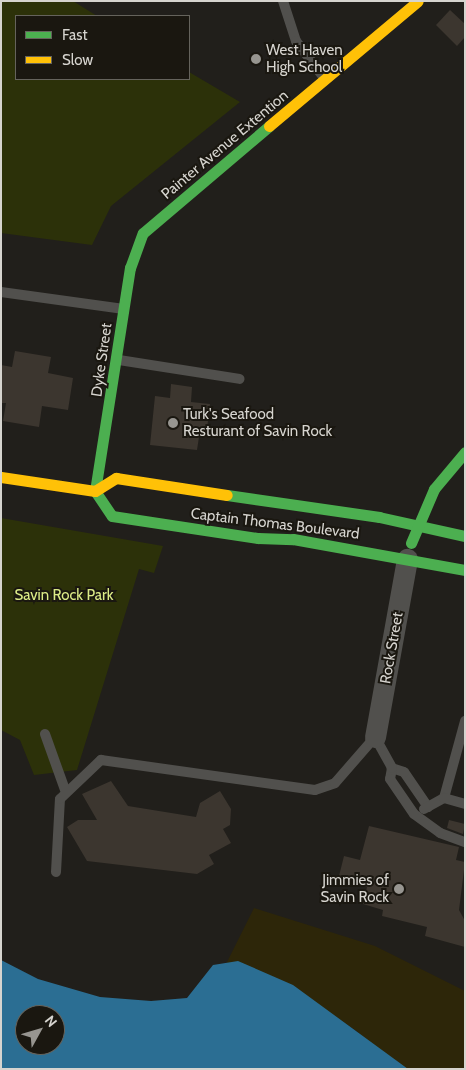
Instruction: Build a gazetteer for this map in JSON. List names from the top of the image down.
{
  "streets": {
    "main road": ["Painter Avenue Extention", "Dyke Street", "Captain Thomas Boulevard"],
    "street": ["Rock Street"]
  },
  "crossings": [
    ["Painter Avenue Extention", "Dyke Street"],
    ["Dyke Street", "Captain Thomas Boulevard"],
    ["Captain Thomas Boulevard", "Rock Street"]
  ],
  "parks": ["Savin Rock Park"],
  "places": ["West Haven High School", "Turk's Seafood Resturant of Savin Rock", "Jimmies of Savin Rock"],
  "legend": ["Fast", "Slow"],
  "north": "top right"
}
